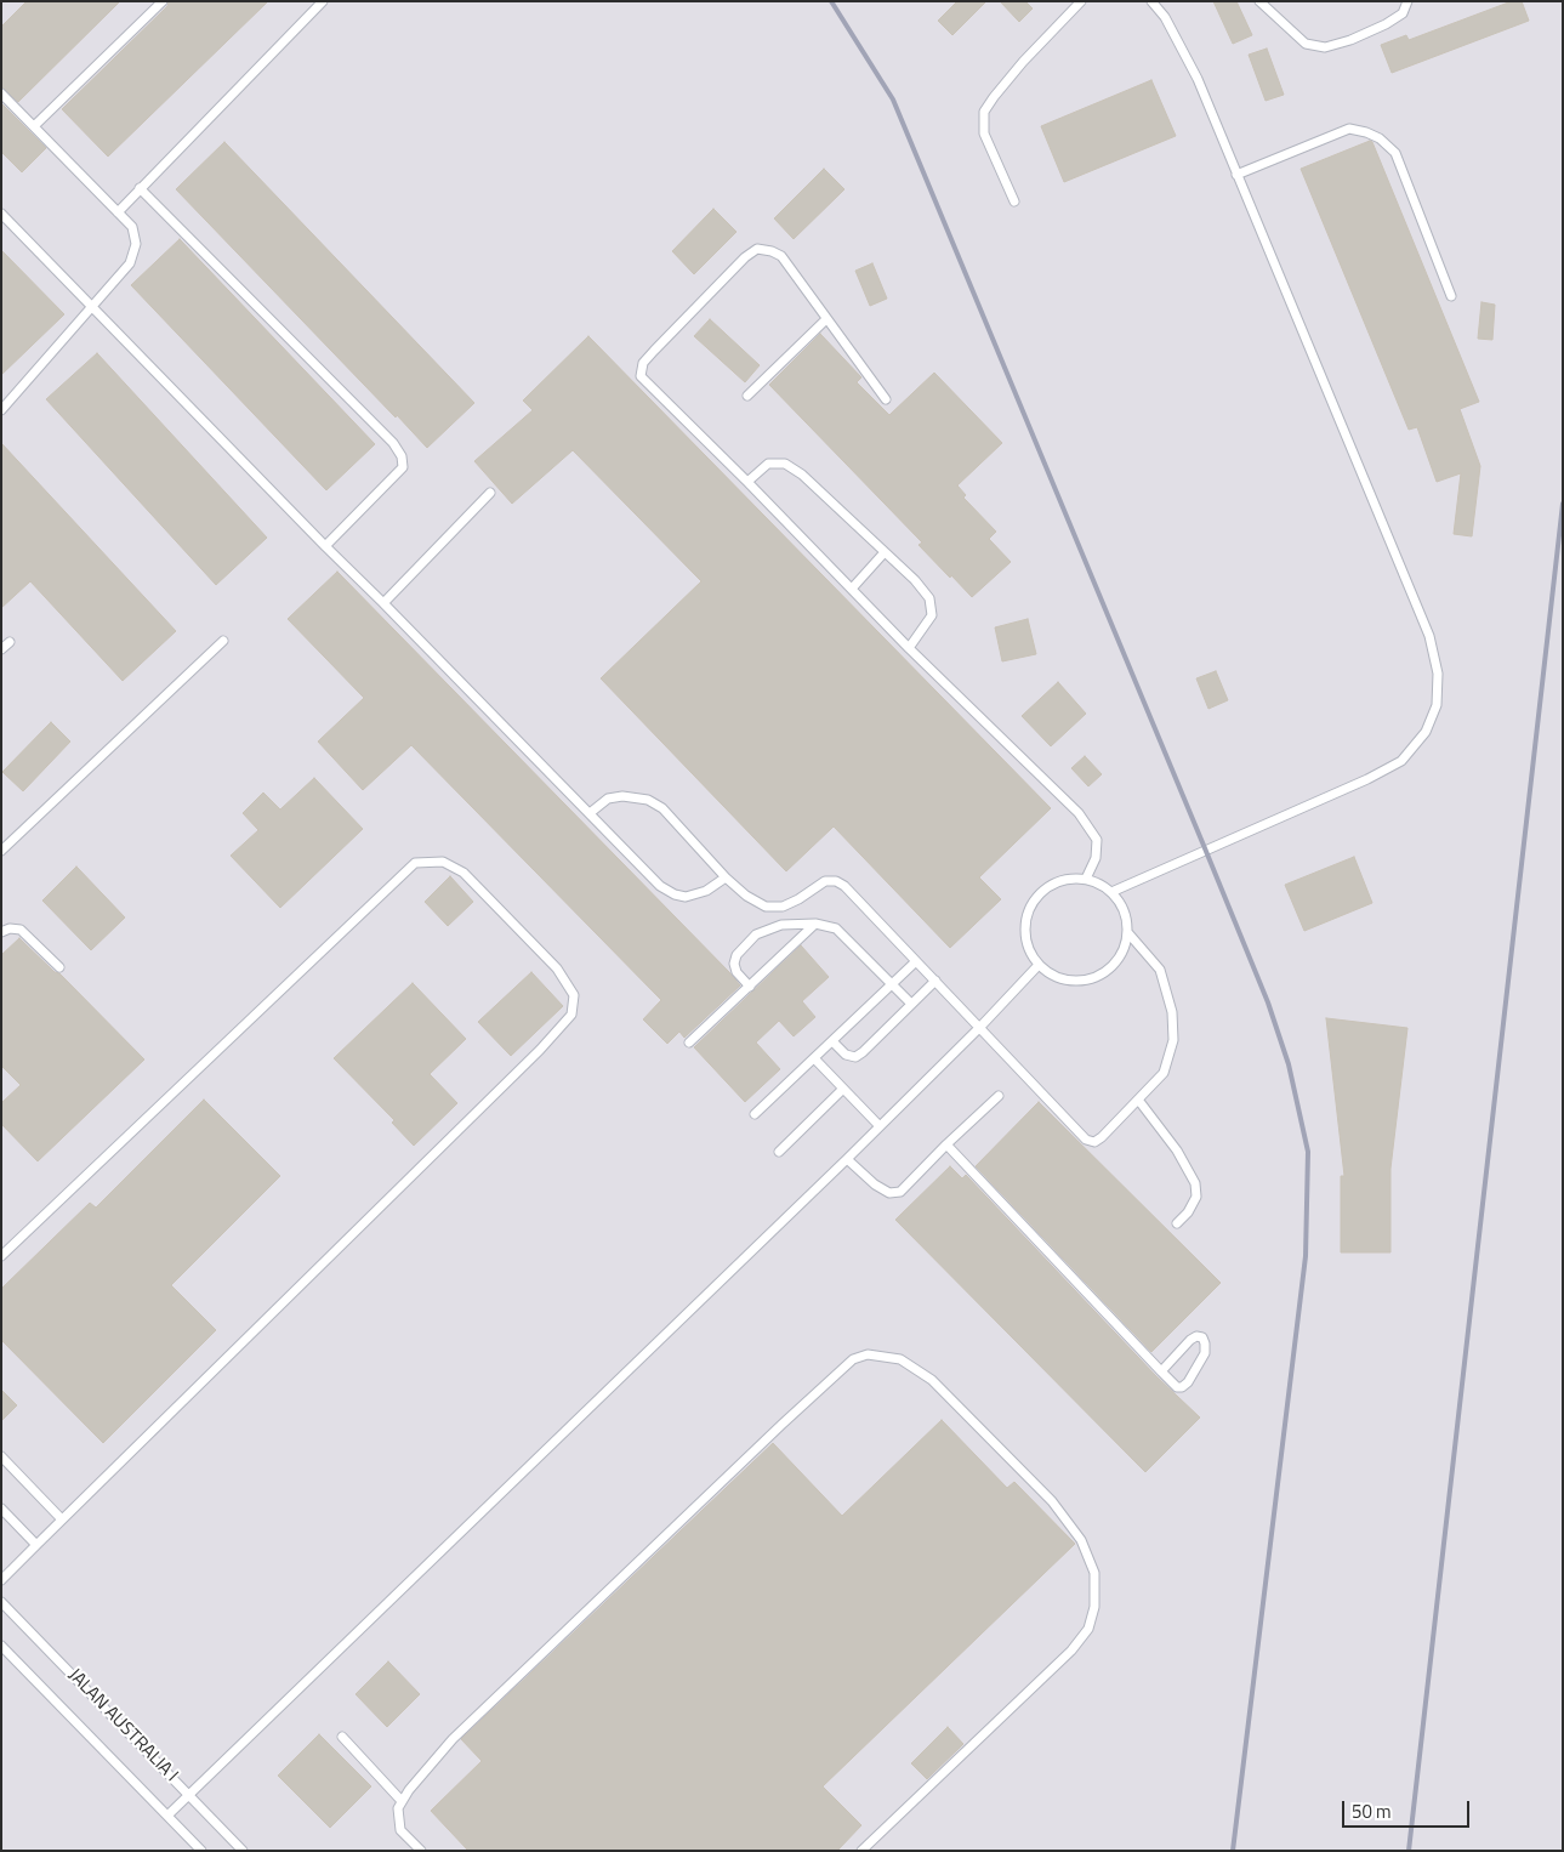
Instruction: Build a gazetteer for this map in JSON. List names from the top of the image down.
{
  "streets": {
    "lane": ["JALAN AUSTRALIA I"]
  },
  "scale_bar": "50 m"
}
